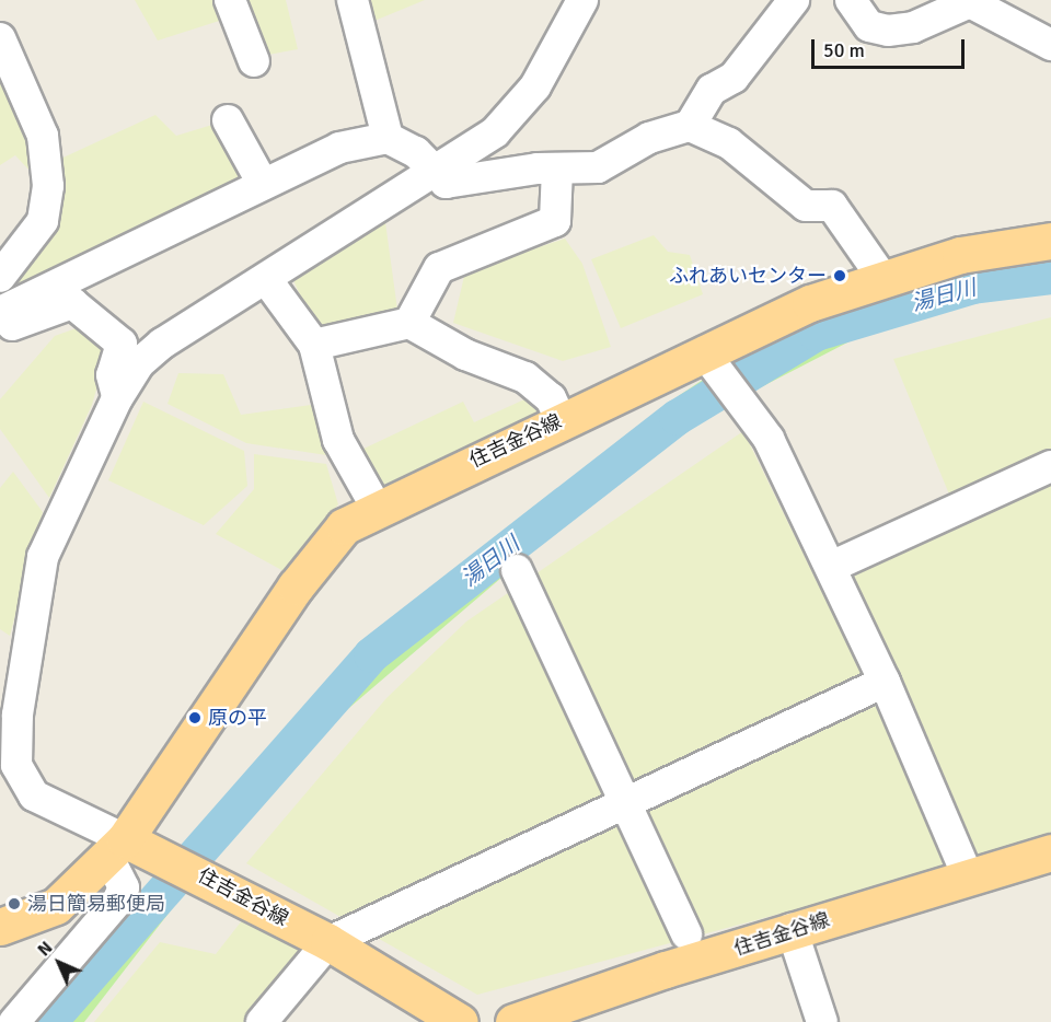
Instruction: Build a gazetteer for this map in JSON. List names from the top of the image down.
{
  "streets": {
    "main road": ["住吉金谷線"]
  },
  "water": ["湯日川"],
  "places": ["ふれあいセンター", "原の平", "湯日簡易郵便局"],
  "scale_bar": "50 m",
  "north": "top left"
}
